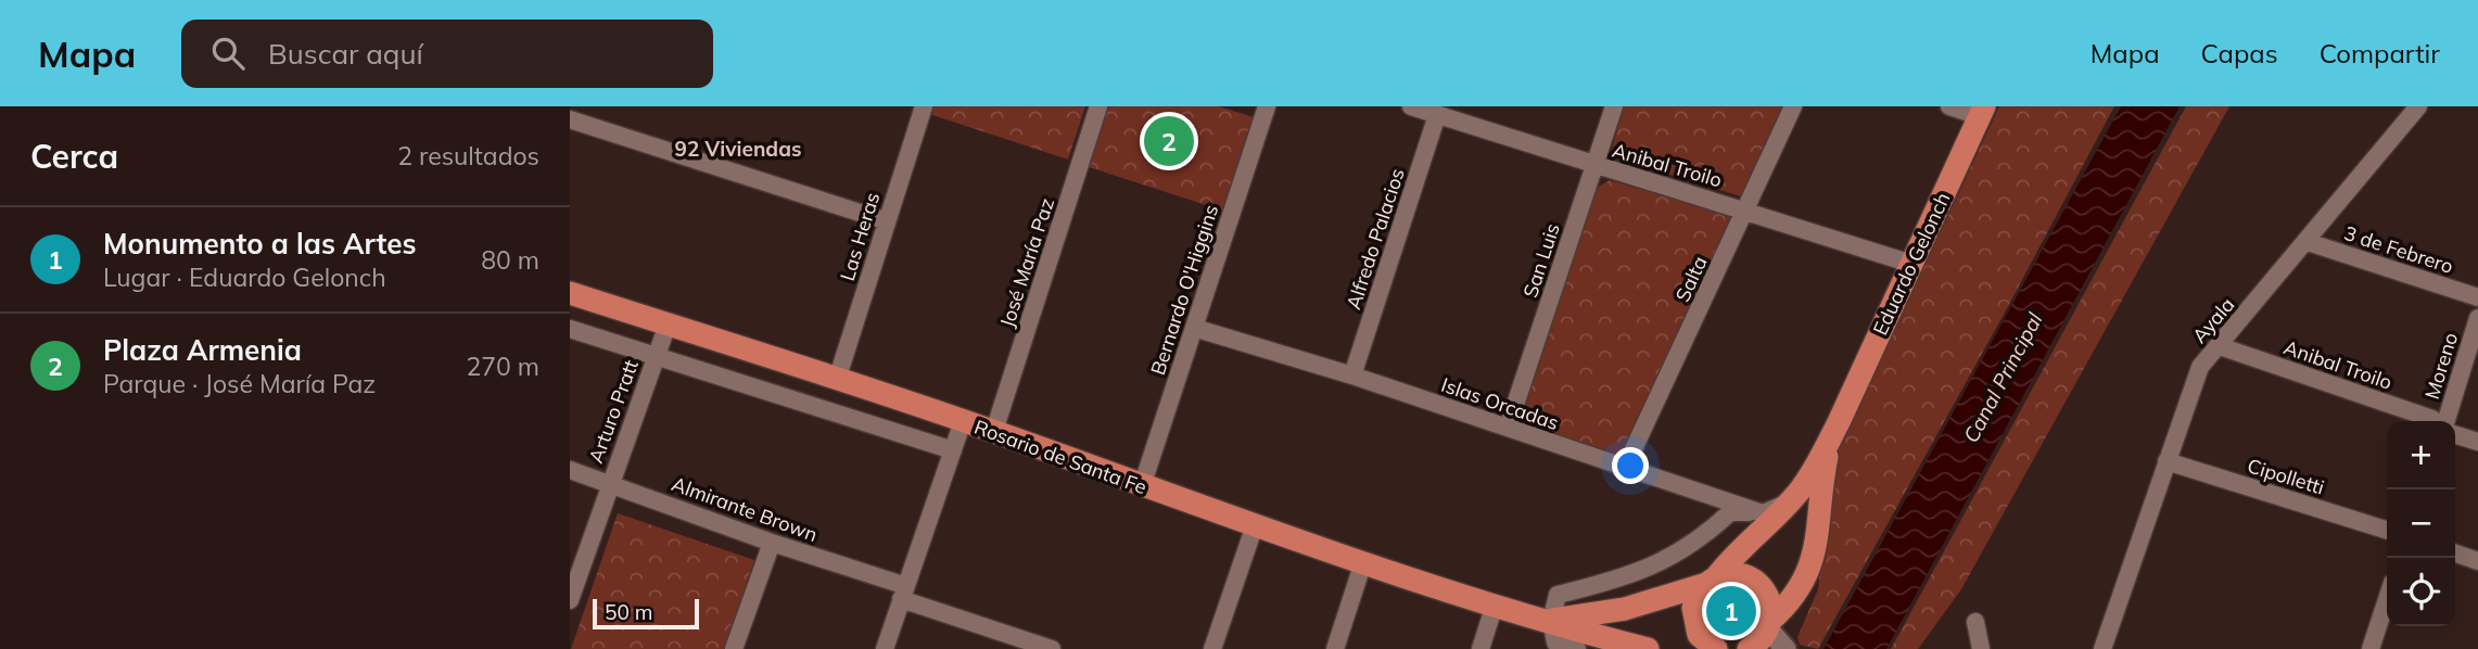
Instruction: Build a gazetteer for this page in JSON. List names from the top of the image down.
{
  "streets": {
    "main road": ["Eduardo Gelonch", "Rosario de Santa Fe"],
    "street": [
      "Anibal Troilo",
      "Las Heras",
      "Alfredo Palacios",
      "3 de Febrero",
      "San Luis",
      "José María Paz",
      "Salta",
      "Bernardo O'Higgins",
      "Ayala",
      "Moreno",
      "Islas Orcadas",
      "Arturo Pratt",
      "Cipolletti",
      "Almirante Brown"
    ]
  },
  "crossings": [
    ["Anibal Troilo", "Alfredo Palacios"],
    ["Anibal Troilo", "San Luis"],
    ["Anibal Troilo", "Eduardo Gelonch"],
    ["Anibal Troilo", "Salta"],
    ["Anibal Troilo", "Ayala"],
    ["Las Heras", "Rosario de Santa Fe"],
    ["Alfredo Palacios", "Islas Orcadas"],
    ["3 de Febrero", "Ayala"],
    ["San Luis", "Islas Orcadas"],
    ["José María Paz", "Rosario de Santa Fe"],
    ["Eduardo Gelonch", "Rosario de Santa Fe"],
    ["Salta", "Islas Orcadas"],
    ["Bernardo O'Higgins", "Islas Orcadas"],
    ["Bernardo O'Higgins", "Rosario de Santa Fe"],
    ["Ayala", "Cipolletti"],
    ["Arturo Pratt", "Rosario de Santa Fe"],
    ["Arturo Pratt", "Almirante Brown"]
  ],
  "districts": ["92 Viviendas"],
  "water": ["Canal Principal"],
  "scale_bar": "50 m",
  "page": {
    "header": "Mapa",
    "search": "Buscar aquí",
    "nav": ["Mapa", "Capas", "Compartir"],
    "heading": ["Cerca", "2 resultados"],
    "pins": ["2", "1"],
    "list": [
      {
        "mark": "1",
        "name": "Monumento a las Artes",
        "note": "Lugar · Eduardo Gelonch",
        "value": "80 m"
      },
      {
        "mark": "2",
        "name": "Plaza Armenia",
        "note": "Parque · José María Paz",
        "value": "270 m"
      }
    ],
    "map_buttons": ["+", "−"],
    "scale": "50 m"
  }
}
